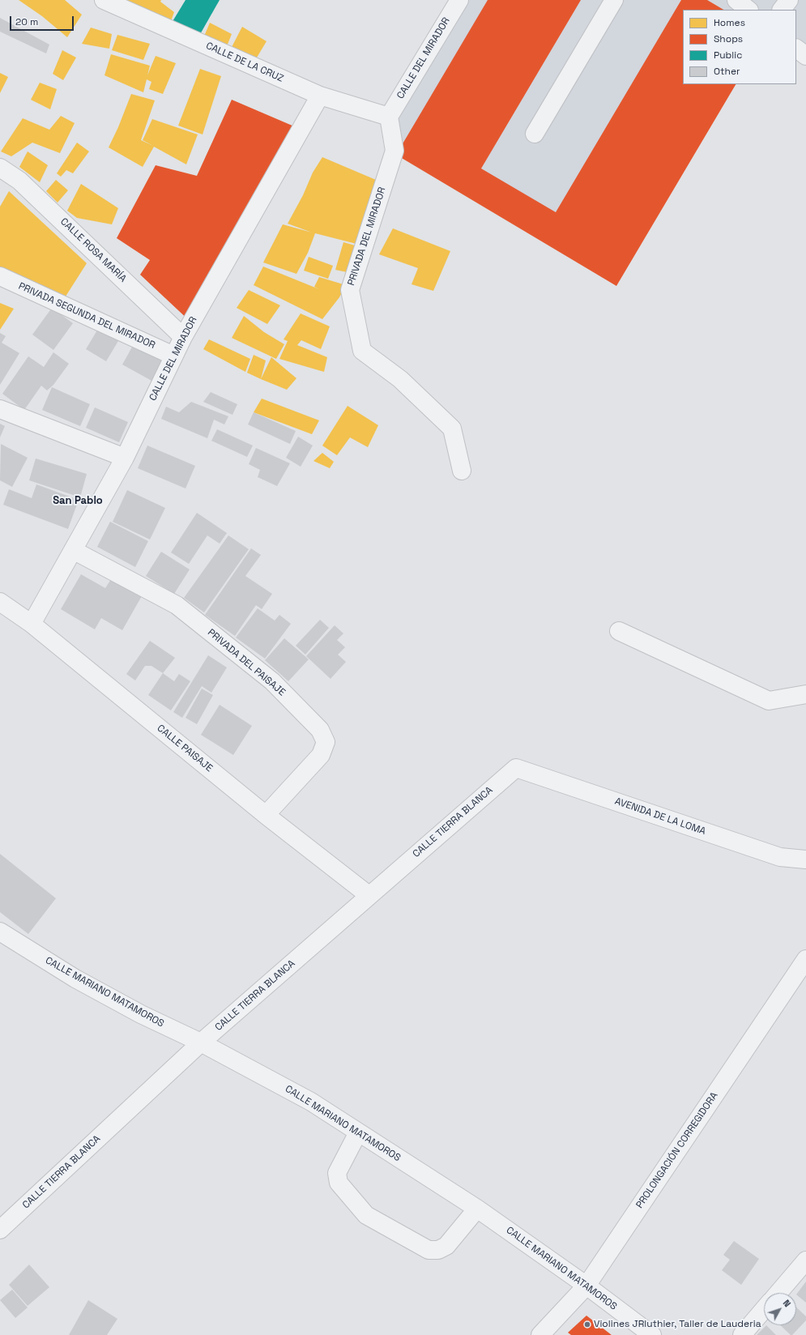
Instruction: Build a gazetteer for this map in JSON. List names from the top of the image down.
{
  "streets": {
    "street": [
      "CALLE DEL MIRADOR",
      "CALLE DE LA CRUZ",
      "PRIVADA DEL MIRADOR",
      "CALLE ROSA MARÍA",
      "PRIVADA SEGUNDA DEL MIRADOR",
      "PRIVADA DEL PAISAJE",
      "CALLE PAISAJE",
      "AVENIDA DE LA LOMA",
      "CALLE TIERRA BLANCA",
      "CALLE MARIANO MATAMOROS",
      "PROLONGACIÓN CORREGIDORA"
    ]
  },
  "crossings": [
    ["CALLE DEL MIRADOR", "CALLE DE LA CRUZ"],
    ["CALLE DEL MIRADOR", "PRIVADA DEL MIRADOR"],
    ["CALLE DEL MIRADOR", "CALLE ROSA MARÍA"],
    ["CALLE DEL MIRADOR", "PRIVADA SEGUNDA DEL MIRADOR"],
    ["CALLE DEL MIRADOR", "PRIVADA DEL PAISAJE"],
    ["CALLE DEL MIRADOR", "CALLE PAISAJE"],
    ["CALLE DE LA CRUZ", "PRIVADA DEL MIRADOR"],
    ["PRIVADA DEL PAISAJE", "CALLE PAISAJE"],
    ["CALLE PAISAJE", "CALLE TIERRA BLANCA"],
    ["AVENIDA DE LA LOMA", "CALLE TIERRA BLANCA"],
    ["CALLE TIERRA BLANCA", "CALLE MARIANO MATAMOROS"],
    ["CALLE MARIANO MATAMOROS", "PROLONGACIÓN CORREGIDORA"]
  ],
  "districts": ["San Pablo"],
  "places": ["Violines JRluthier, Taller de Lauderia"],
  "legend": [
    "Homes",
    "Shops",
    "Public",
    "Other"
  ],
  "scale_bar": "20 m",
  "north": "top right"
}
